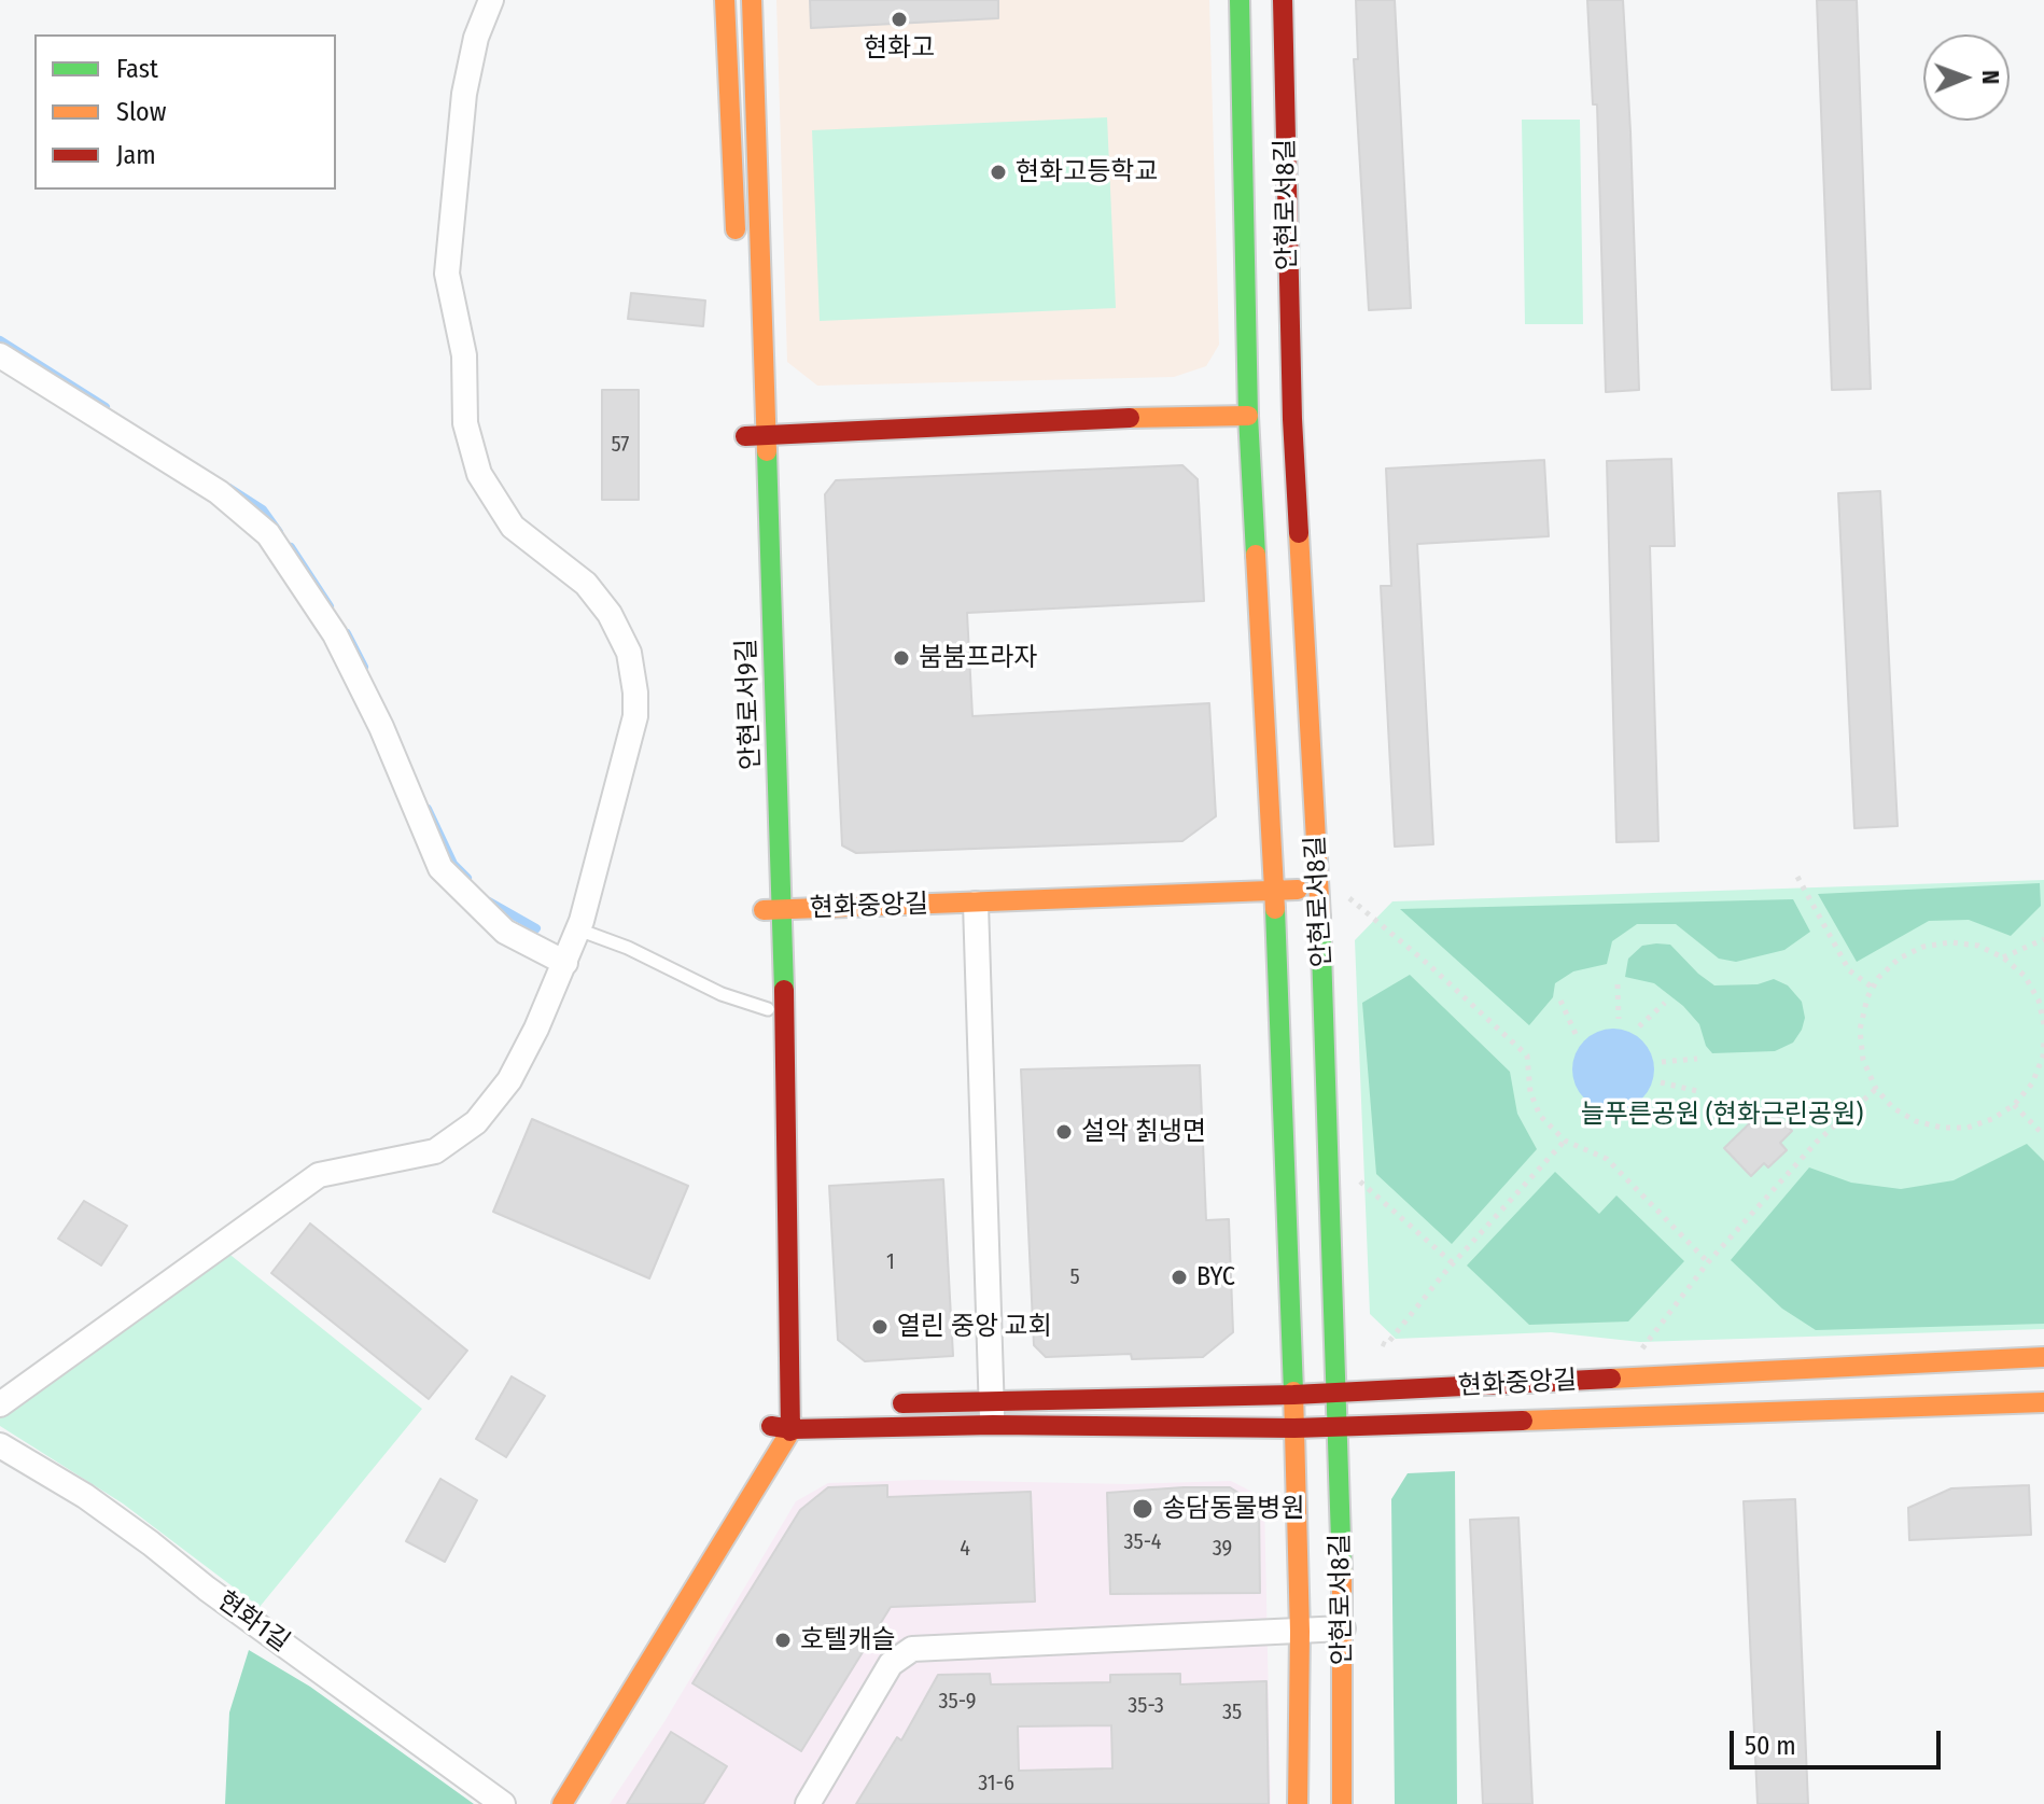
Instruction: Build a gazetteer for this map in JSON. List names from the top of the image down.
{
  "streets": {
    "street": [
      "안현로서8길",
      "안현로서9길",
      "현화중앙길",
      "현화1길"
    ]
  },
  "crossings": [
    ["안현로서8길", "현화중앙길"],
    ["안현로서9길", "현화중앙길"]
  ],
  "parks": ["늘푸른공원 (현화근린공원)"],
  "places": [
    "현화고",
    "현화고등학교",
    "붐붐프라자",
    "설악 칡냉면",
    "BYC",
    "열린 중앙 교회",
    "송담동물병원",
    "호텔캐슬"
  ],
  "house_numbers": [
    "57",
    "1",
    "5",
    "35-4",
    "4",
    "39",
    "35-9",
    "35-3",
    "35",
    "31-6"
  ],
  "legend": ["Fast", "Slow", "Jam"],
  "scale_bar": "50 m",
  "north": "right"
}
